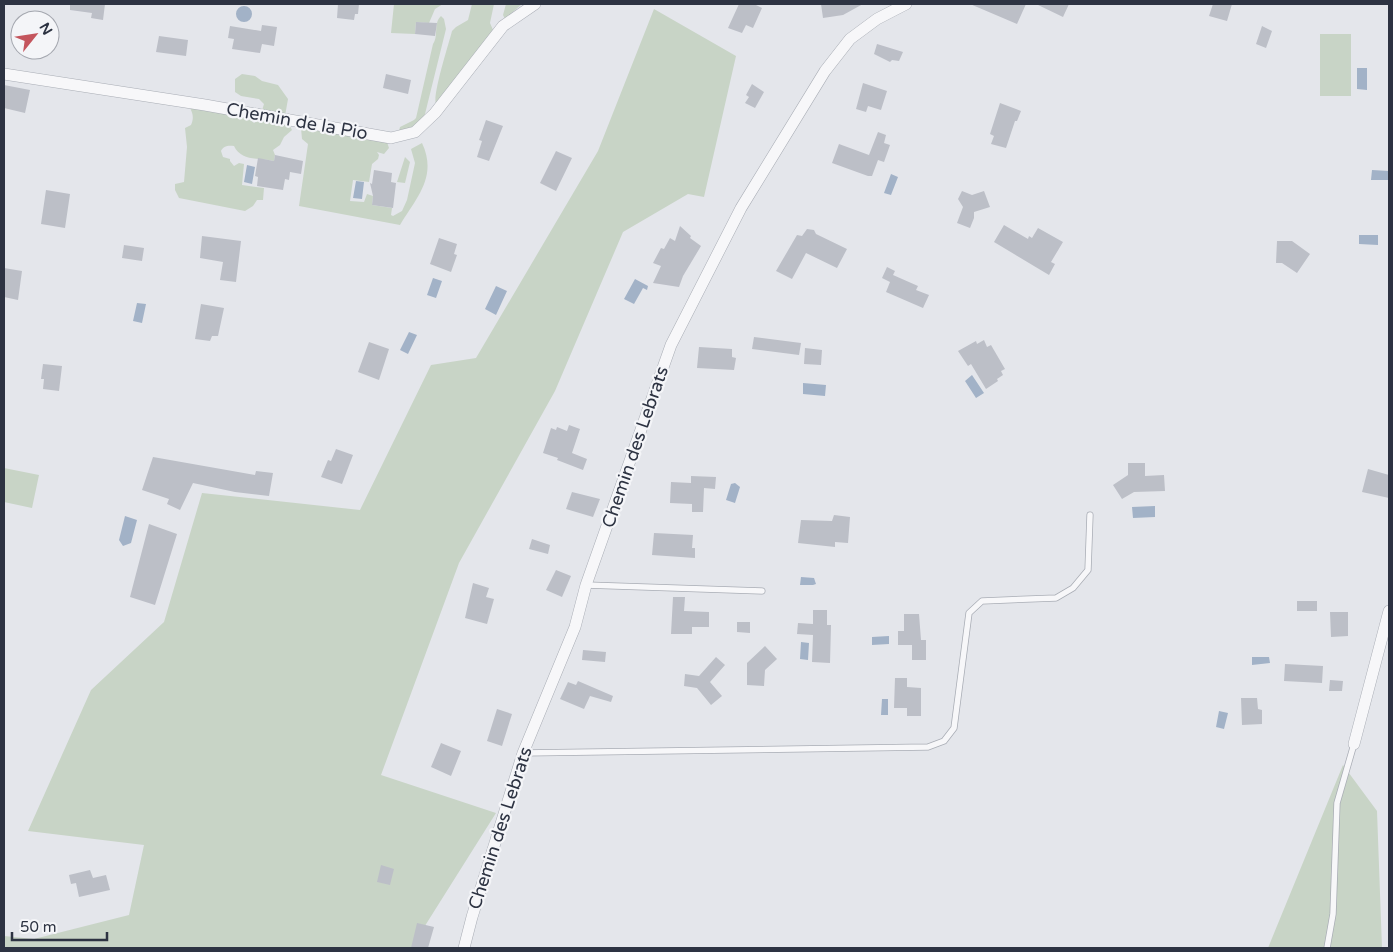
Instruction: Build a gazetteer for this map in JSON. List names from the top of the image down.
{
  "streets": {
    "street": ["Chemin de la Pio", "Chemin des Lebrats"]
  },
  "scale_bar": "50 m",
  "north": "top right"
}
